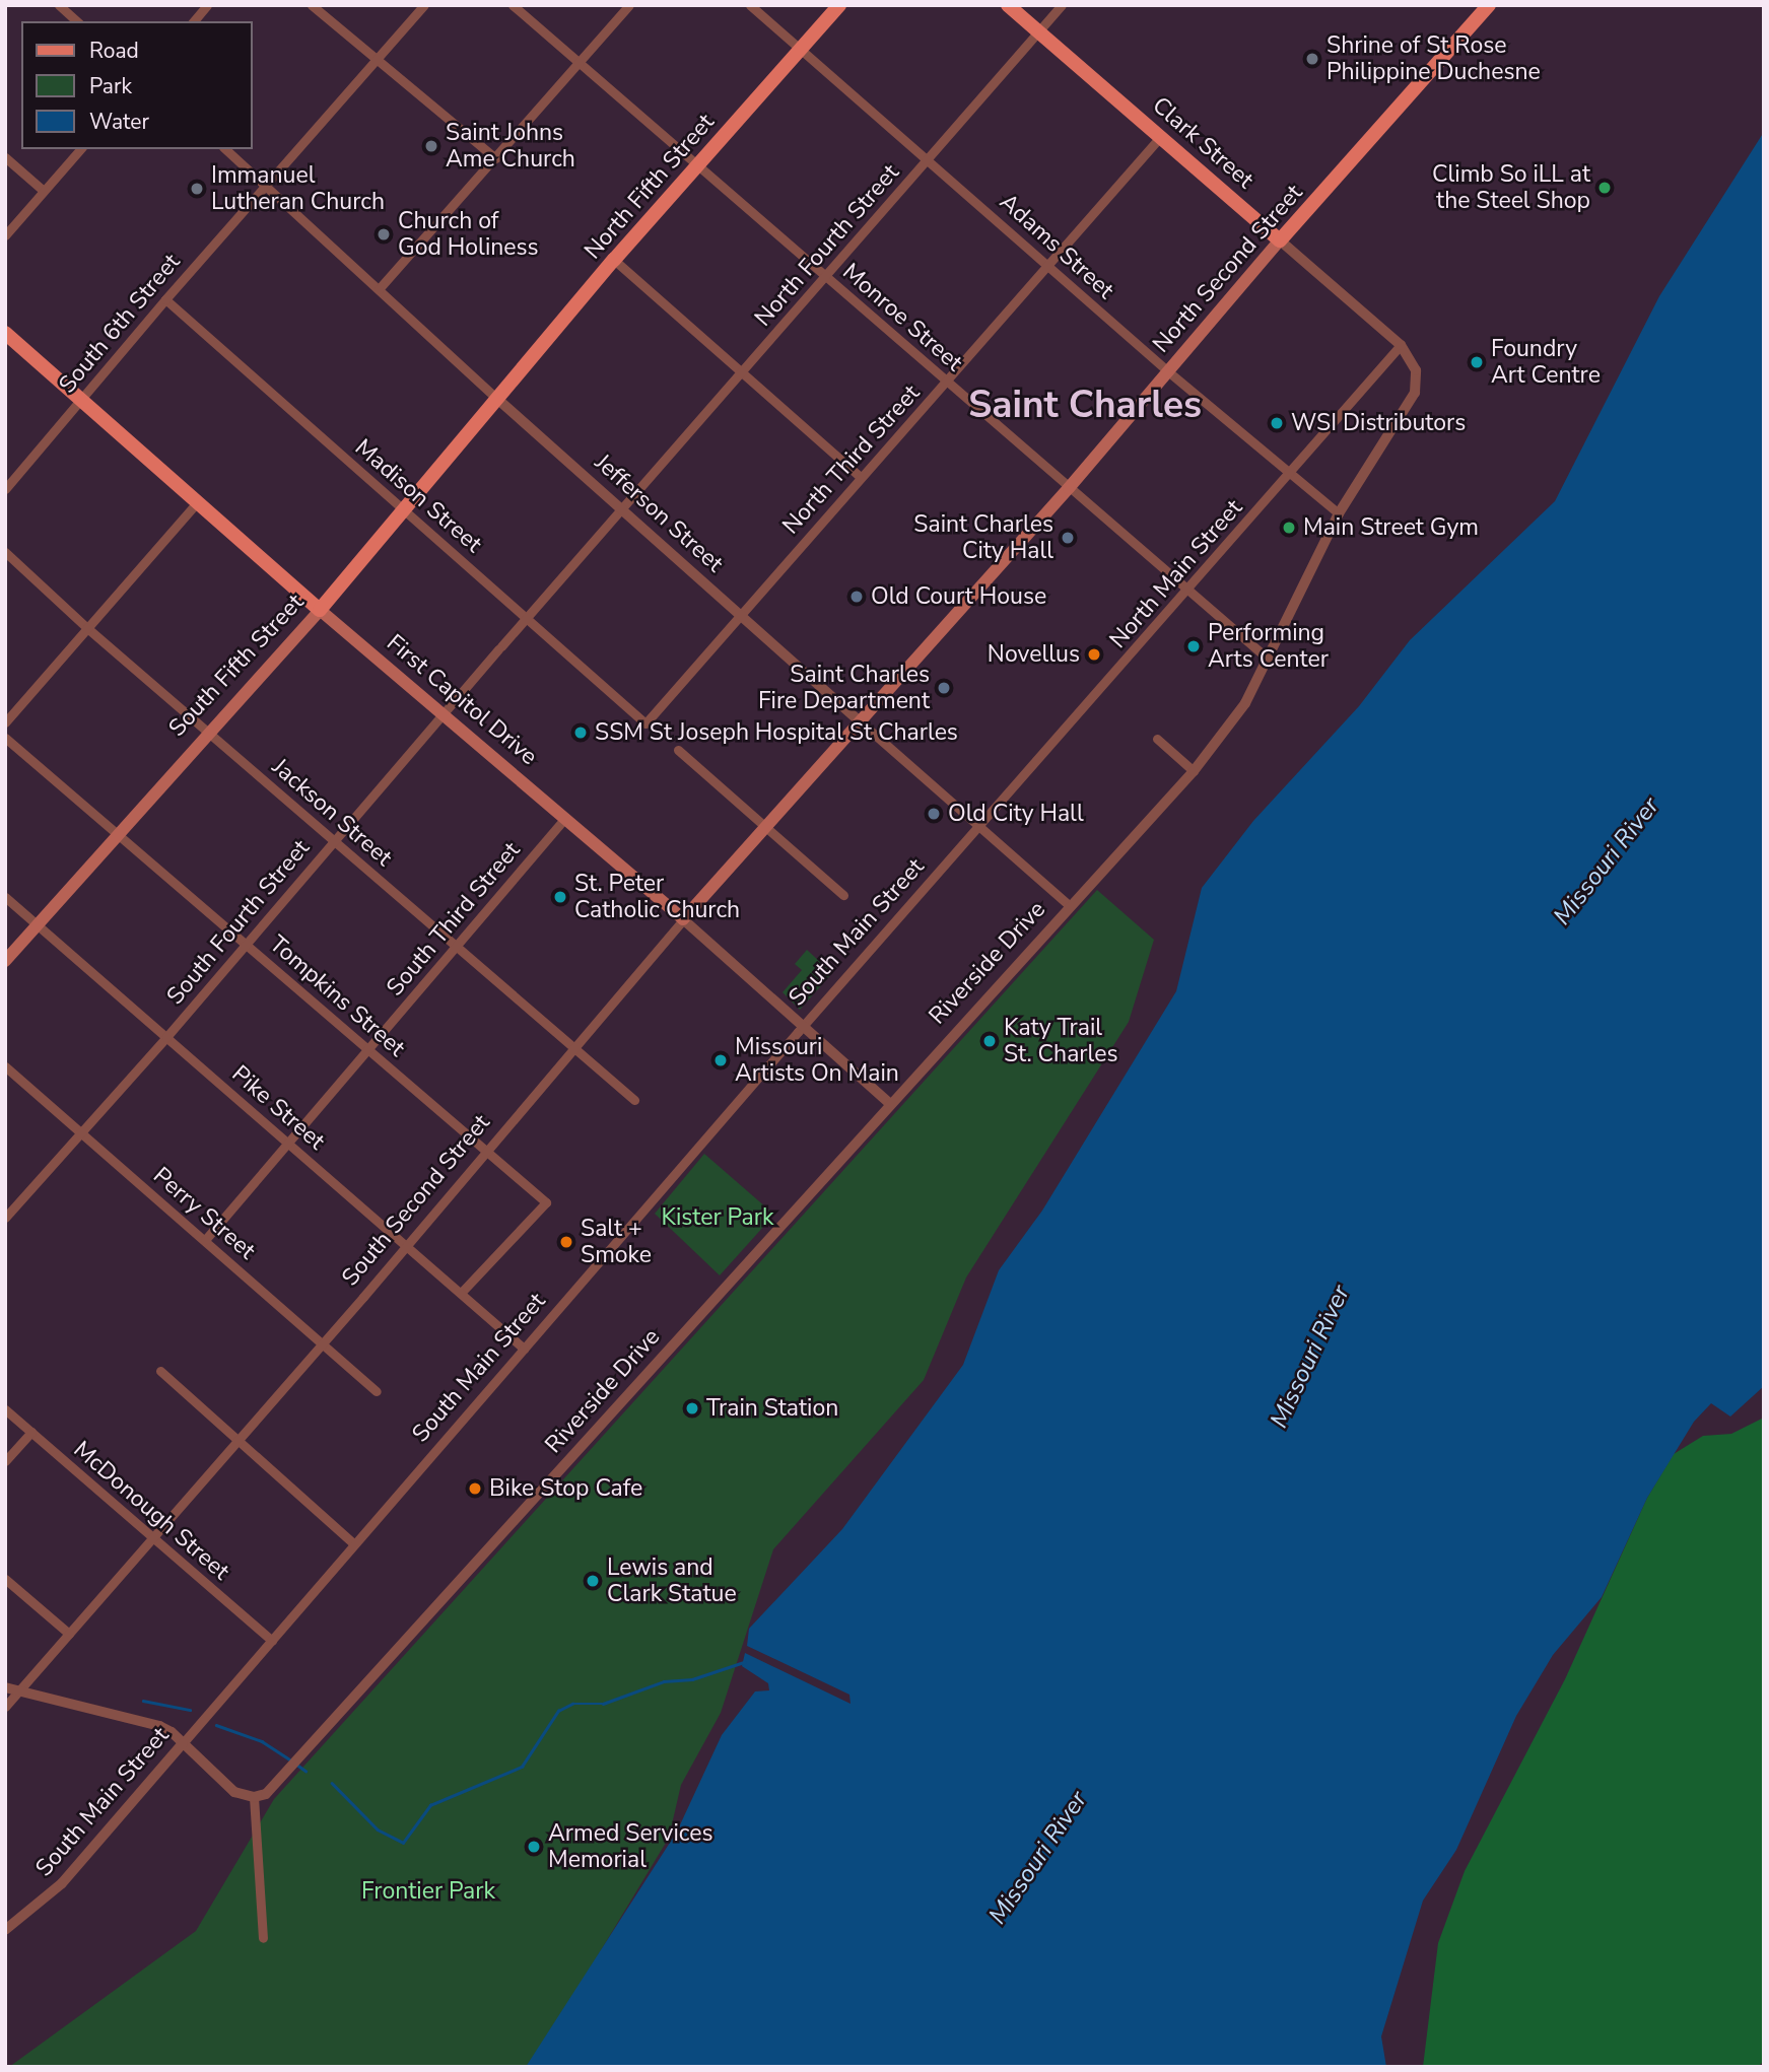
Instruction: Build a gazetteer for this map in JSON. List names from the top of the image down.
{
  "streets": {
    "main road": [
      "Clark Street",
      "North Fifth Street",
      "North Second Street",
      "South Fifth Street",
      "First Capitol Drive",
      "South Second Street"
    ],
    "street": [
      "North Fourth Street",
      "Adams Street",
      "Monroe Street",
      "South 6th Street",
      "North Third Street",
      "Madison Street",
      "Jefferson Street",
      "North Main Street",
      "Jackson Street",
      "South Third Street",
      "South Fourth Street",
      "South Main Street",
      "Riverside Drive",
      "Tompkins Street",
      "Pike Street",
      "Perry Street",
      "McDonough Street"
    ]
  },
  "crossings": [
    ["Clark Street", "North Fourth Street"],
    ["Clark Street", "North Second Street"],
    ["Clark Street", "North Third Street"],
    ["Clark Street", "North Main Street"],
    ["Clark Street", "Riverside Drive"],
    ["North Fifth Street", "Adams Street"],
    ["North Fifth Street", "Monroe Street"],
    ["North Fifth Street", "Jefferson Street"],
    ["North Fifth Street", "South Fifth Street"],
    ["North Fourth Street", "Adams Street"],
    ["North Fourth Street", "Monroe Street"],
    ["North Fourth Street", "Jefferson Street"],
    ["North Fourth Street", "South Fourth Street"],
    ["Adams Street", "North Second Street"],
    ["Adams Street", "North Third Street"],
    ["Adams Street", "North Main Street"],
    ["Adams Street", "Riverside Drive"],
    ["North Second Street", "Monroe Street"],
    ["North Second Street", "Jefferson Street"],
    ["North Second Street", "South Second Street"],
    ["Monroe Street", "North Third Street"],
    ["Monroe Street", "North Main Street"],
    ["Monroe Street", "Riverside Drive"],
    ["South 6th Street", "Madison Street"],
    ["South 6th Street", "Jefferson Street"],
    ["South 6th Street", "First Capitol Drive"],
    ["North Third Street", "Madison Street"],
    ["North Third Street", "Jefferson Street"],
    ["Madison Street", "Jefferson Street"],
    ["Madison Street", "South Fifth Street"],
    ["Madison Street", "South Fourth Street"],
    ["Jefferson Street", "North Main Street"],
    ["Jefferson Street", "South Fifth Street"],
    ["Jefferson Street", "South Fourth Street"],
    ["Jefferson Street", "South Main Street"],
    ["Jefferson Street", "Riverside Drive"],
    ["Jefferson Street", "South Second Street"],
    ["North Main Street", "South Main Street"],
    ["North Main Street", "Riverside Drive"],
    ["South Fifth Street", "First Capitol Drive"],
    ["South Fifth Street", "Jackson Street"],
    ["South Fifth Street", "Tompkins Street"],
    ["South Fifth Street", "Pike Street"],
    ["First Capitol Drive", "South Third Street"],
    ["First Capitol Drive", "South Fourth Street"],
    ["First Capitol Drive", "South Main Street"],
    ["First Capitol Drive", "Riverside Drive"],
    ["First Capitol Drive", "South Second Street"],
    ["Jackson Street", "South Third Street"],
    ["Jackson Street", "South Fourth Street"],
    ["Jackson Street", "South Second Street"],
    ["South Third Street", "Tompkins Street"],
    ["South Third Street", "Pike Street"],
    ["South Third Street", "Perry Street"],
    ["South Fourth Street", "Tompkins Street"],
    ["South Fourth Street", "Pike Street"],
    ["South Fourth Street", "Perry Street"],
    ["South Main Street", "Pike Street"],
    ["South Main Street", "McDonough Street"],
    ["Tompkins Street", "Pike Street"],
    ["Tompkins Street", "South Second Street"],
    ["Pike Street", "South Second Street"],
    ["South Second Street", "Perry Street"],
    ["South Second Street", "McDonough Street"]
  ],
  "districts": ["Saint Charles"],
  "water": ["Missouri River"],
  "parks": ["Kister Park", "Frontier Park"],
  "places": [
    "Shrine of St Rose Philippine Duchesne",
    "Saint Johns Ame Church",
    "Climb So iLL at the Steel Shop",
    "Immanuel Lutheran Church",
    "Church of God Holiness",
    "Foundry Art Centre",
    "WSI Distributors",
    "Main Street Gym",
    "Saint Charles City Hall",
    "Old Court House",
    "Performing Arts Center",
    "Novellus",
    "Saint Charles Fire Department",
    "SSM St Joseph Hospital St Charles",
    "Old City Hall",
    "St. Peter Catholic Church",
    "Katy Trail St. Charles",
    "Missouri Artists On Main",
    "Salt + Smoke",
    "Train Station",
    "Bike Stop Cafe",
    "Lewis and Clark Statue",
    "Armed Services Memorial"
  ],
  "legend": ["Road", "Park", "Water"]
}
